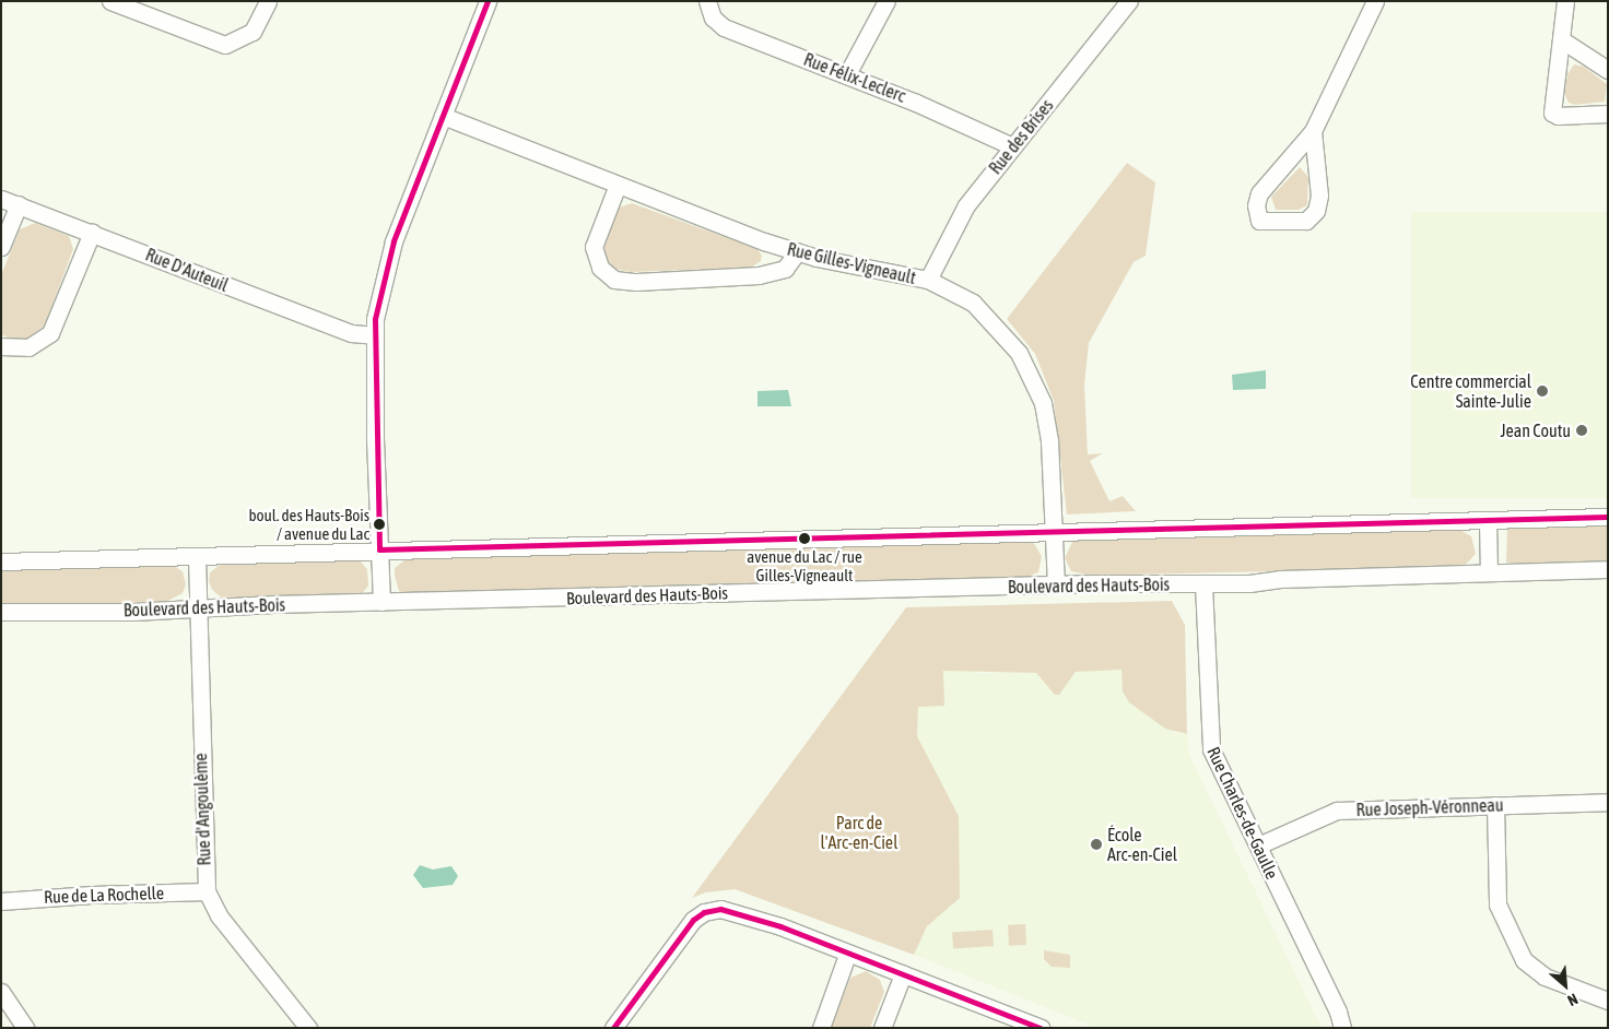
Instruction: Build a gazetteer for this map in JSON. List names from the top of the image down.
{
  "streets": {
    "street": [
      "Rue Félix-Leclerc",
      "Rue des Brises",
      "Rue Gilles-Vigneault",
      "Rue D'Auteuil",
      "Boulevard des Hauts-Bois",
      "Rue Joseph-Véronneau",
      "Rue d'Angoulème",
      "Rue Charles-de-Gaulle",
      "Rue de La Rochelle"
    ]
  },
  "crossings": [
    ["Rue Félix-Leclerc", "Rue des Brises"],
    ["Rue des Brises", "Rue Gilles-Vigneault"],
    ["Rue Gilles-Vigneault", "Boulevard des Hauts-Bois"],
    ["Boulevard des Hauts-Bois", "Rue d'Angoulème"],
    ["Boulevard des Hauts-Bois", "Rue Charles-de-Gaulle"],
    ["Rue Joseph-Véronneau", "Rue Charles-de-Gaulle"],
    ["Rue d'Angoulème", "Rue de La Rochelle"]
  ],
  "parks": ["Parc de l'Arc-en-Ciel"],
  "places": [
    "Centre commercial Sainte-Julie",
    "Jean Coutu",
    "boul. des Hauts-Bois / avenue du Lac",
    "avenue du Lac / rue Gilles-Vigneault",
    "École Arc-en-Ciel"
  ],
  "north": "bottom right"
}
